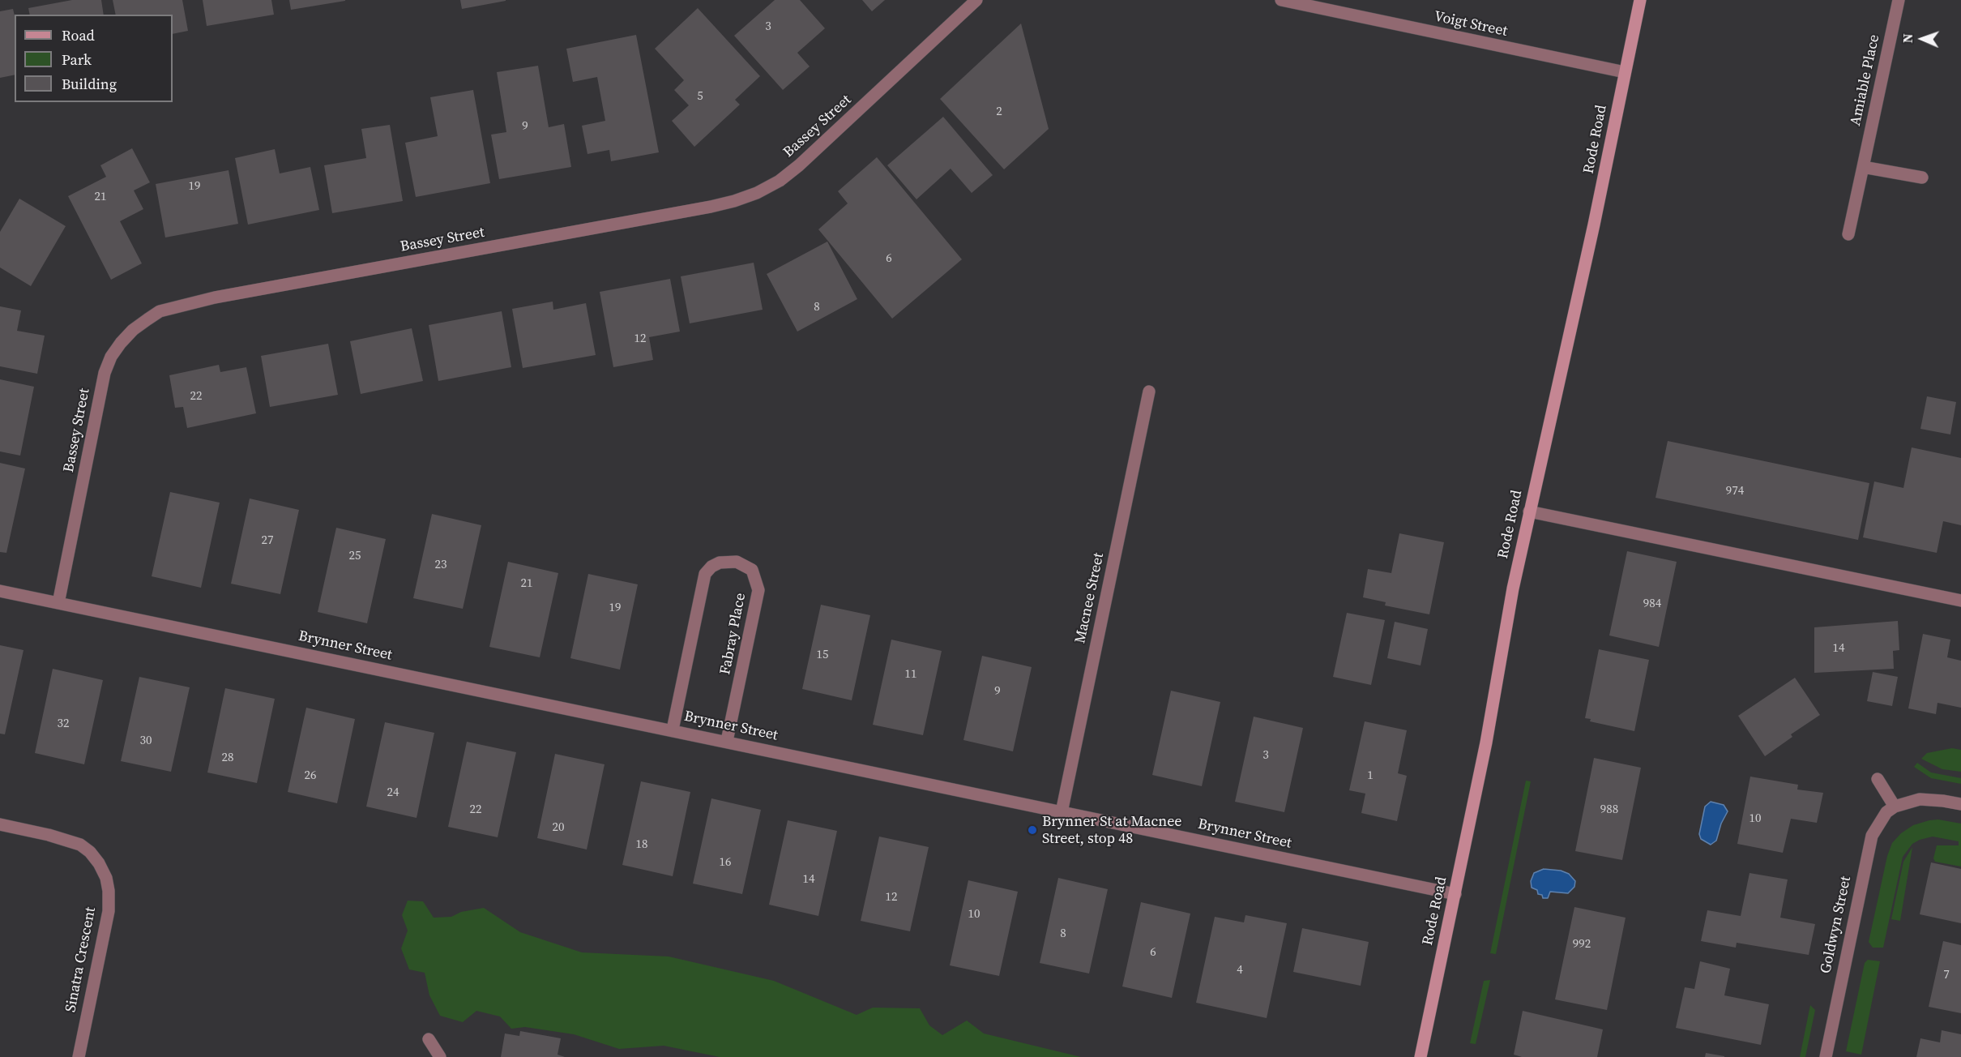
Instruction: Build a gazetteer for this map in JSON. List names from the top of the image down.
{
  "streets": {
    "main road": ["Rode Road"],
    "street": [
      "Voigt Street",
      "Amiable Place",
      "Bassey Street",
      "Macnee Street",
      "Fabray Place",
      "Brynner Street",
      "Goldwyn Street",
      "Sinatra Crescent"
    ]
  },
  "crossings": [
    ["Voigt Street", "Rode Road"],
    ["Bassey Street", "Brynner Street"],
    ["Rode Road", "Brynner Street"],
    ["Macnee Street", "Brynner Street"],
    ["Fabray Place", "Brynner Street"]
  ],
  "places": ["Brynner St at Macnee Street, stop 48"],
  "house_numbers": [
    "3",
    "5",
    "2",
    "9",
    "19",
    "21",
    "6",
    "8",
    "12",
    "22",
    "974",
    "27",
    "25",
    "23",
    "21",
    "984",
    "19",
    "14",
    "15",
    "11",
    "9",
    "32",
    "30",
    "3",
    "28",
    "26",
    "1",
    "24",
    "22",
    "988",
    "10",
    "20",
    "18",
    "16",
    "14",
    "12",
    "10",
    "8",
    "992",
    "6",
    "4",
    "7"
  ],
  "legend": ["Road", "Park", "Building"],
  "north": "left"
}
